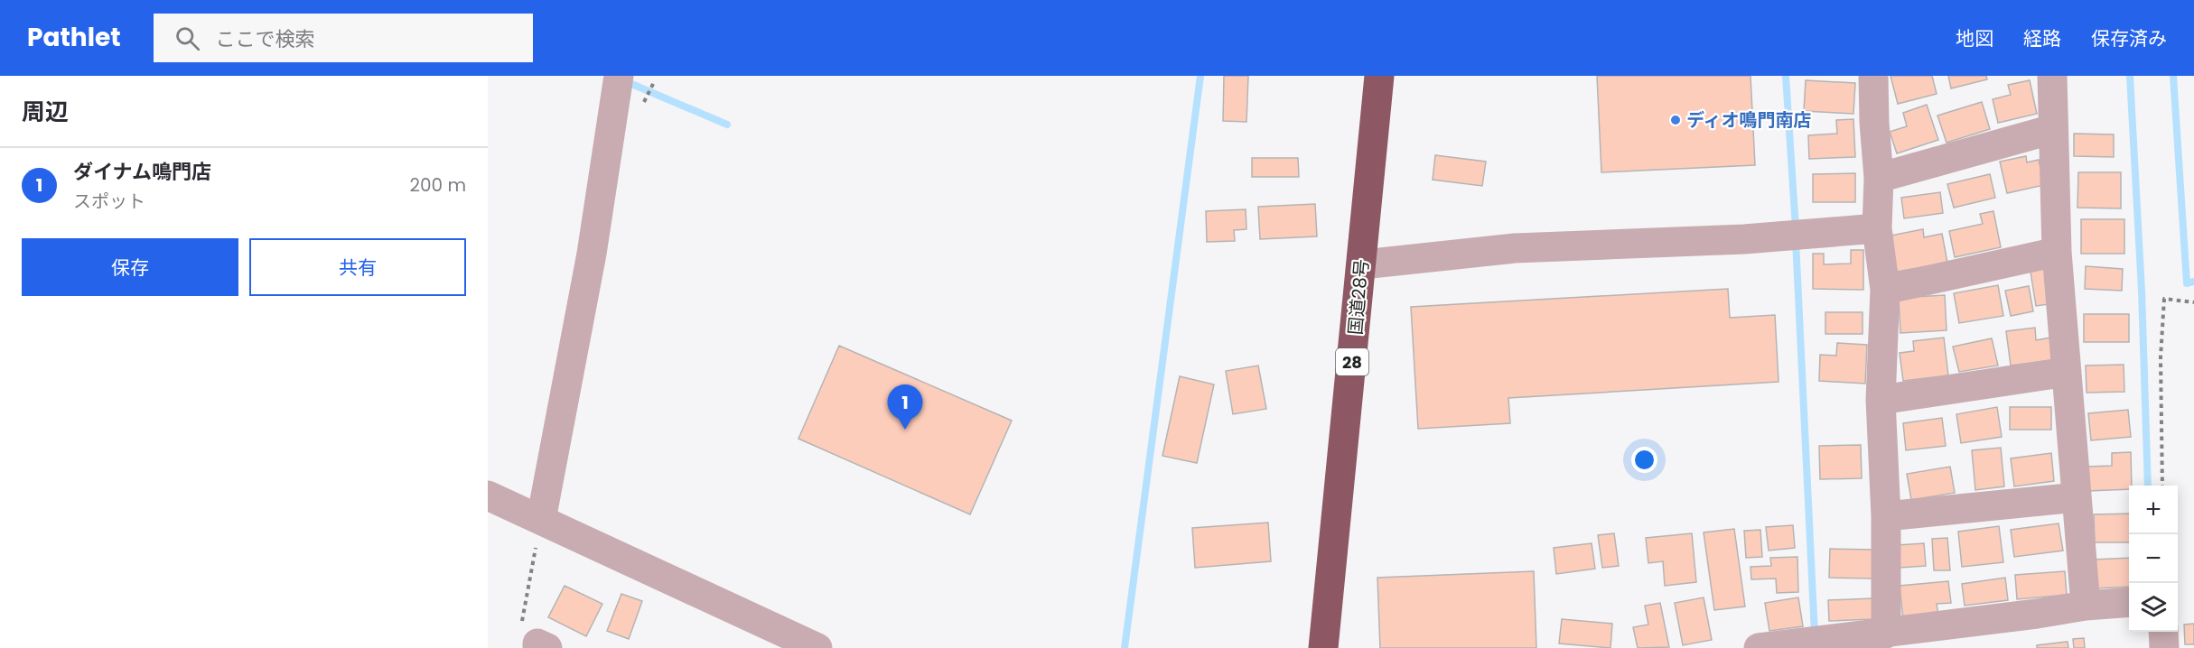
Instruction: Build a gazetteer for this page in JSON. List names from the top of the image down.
{
  "streets": {
    "highway": ["国道28号", "28"]
  },
  "places": ["ディオ鳴門南店"],
  "page": {
    "header": "Pathlet",
    "search": "ここで検索",
    "nav": ["地図", "経路", "保存済み"],
    "heading": "周辺",
    "list": [
      {
        "mark": "1",
        "name": "ダイナム鳴門店",
        "note": "スポット",
        "value": "200 m"
      }
    ],
    "buttons": ["保存", "共有"],
    "pins": "1",
    "map_buttons": ["+", "−"]
  }
}
